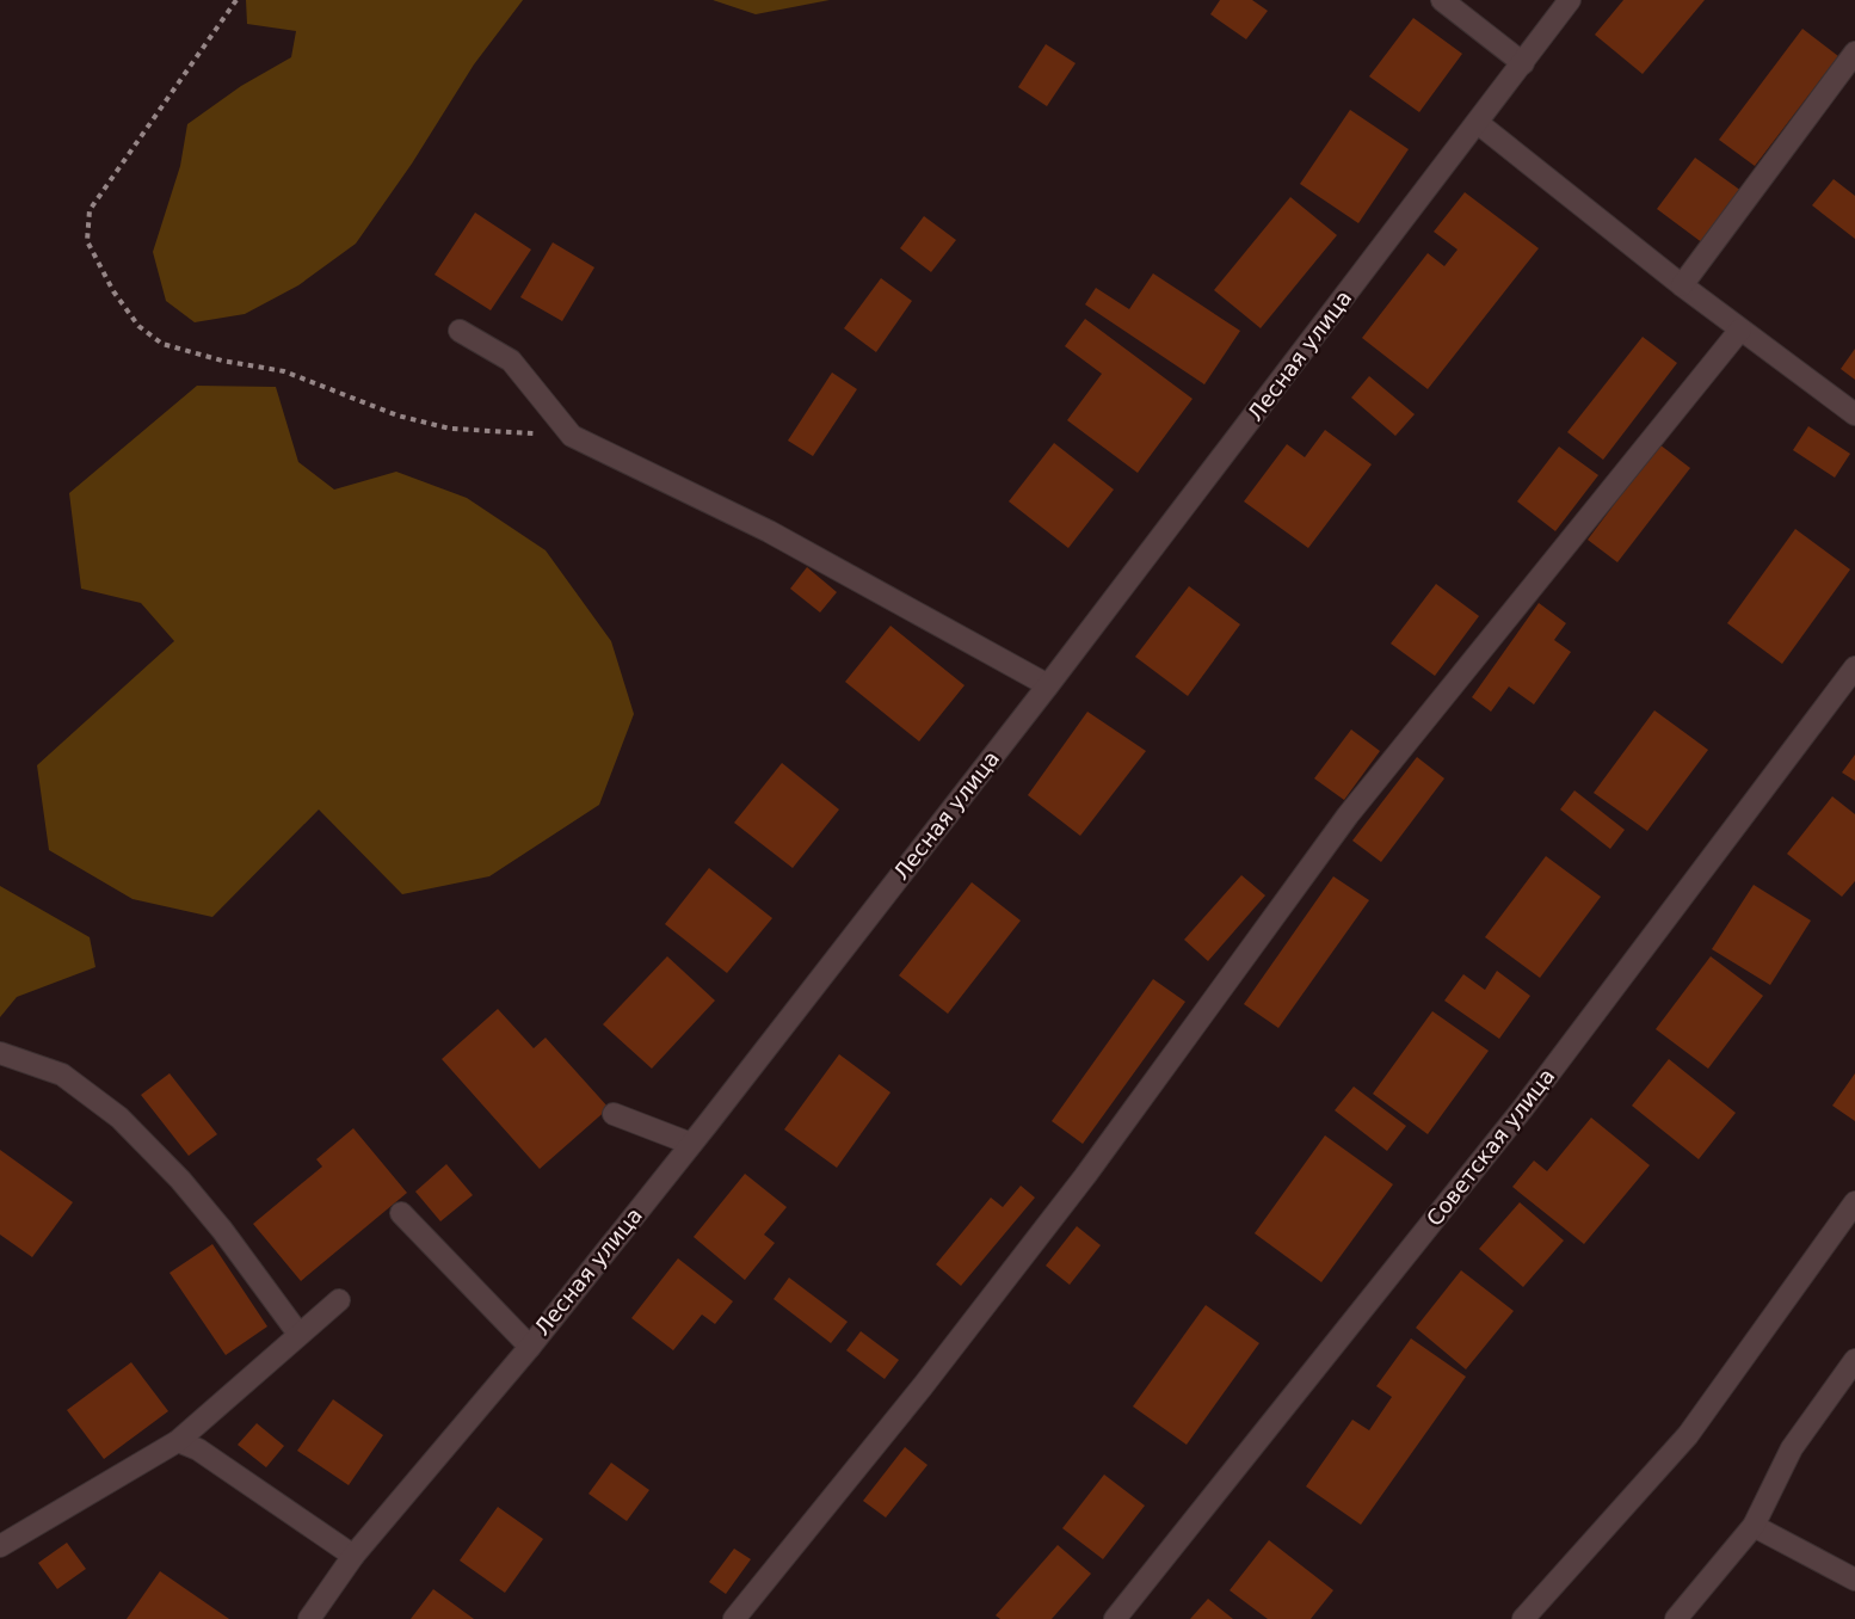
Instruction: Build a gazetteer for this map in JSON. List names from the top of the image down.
{
  "streets": {
    "street": ["Лесная улица", "Советская улица"]
  }
}
